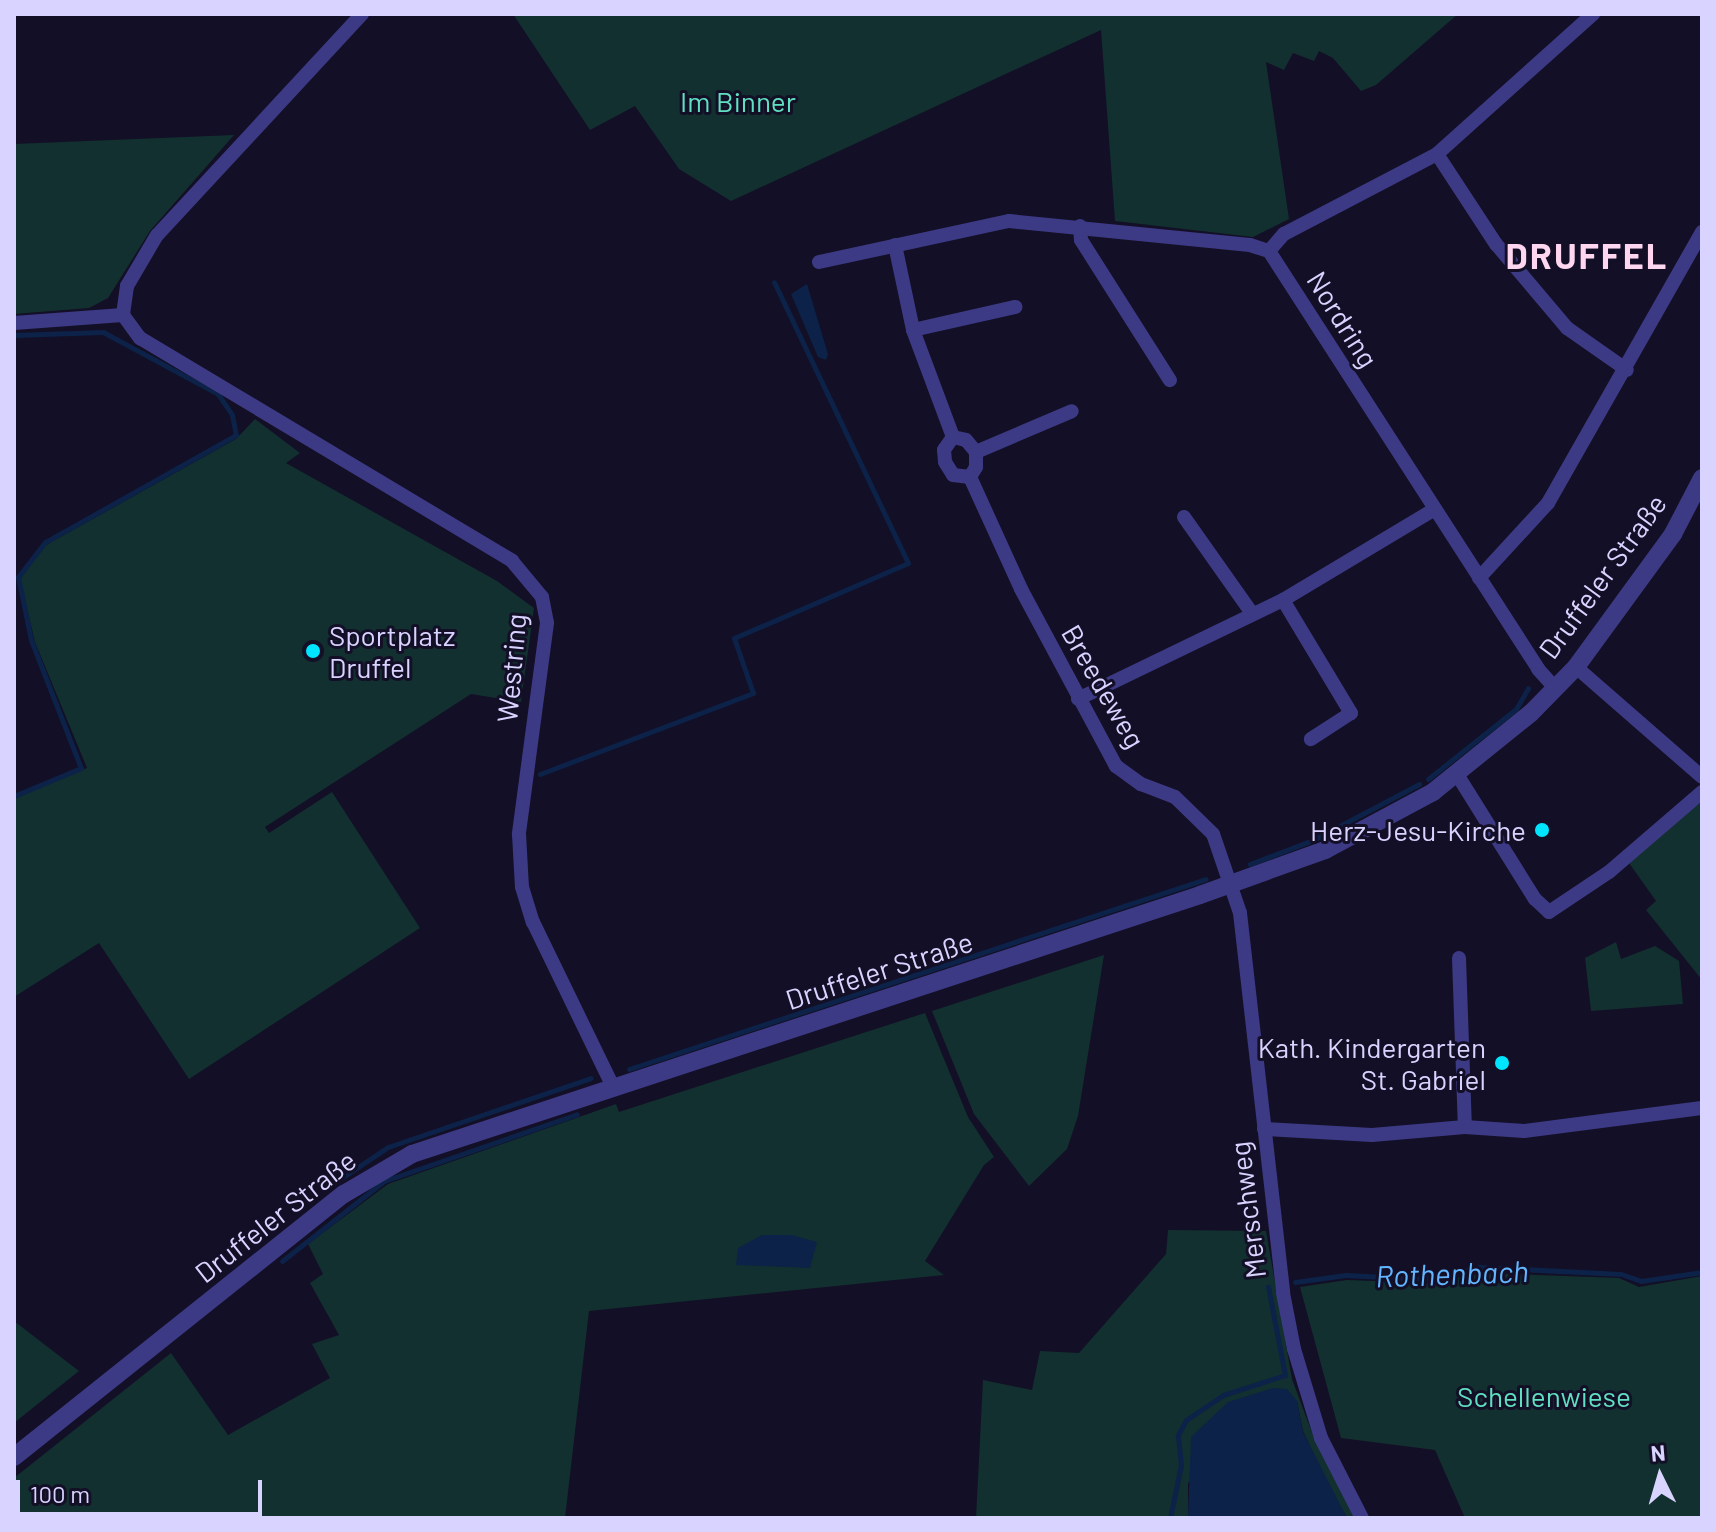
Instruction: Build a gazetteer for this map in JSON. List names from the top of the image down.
{
  "streets": {
    "street": [
      "Nordring",
      "Druffeler Straße",
      "Westring",
      "Breedeweg",
      "Merschweg"
    ]
  },
  "crossings": [
    ["Nordring", "Druffeler Straße"],
    ["Druffeler Straße", "Westring"],
    ["Druffeler Straße", "Breedeweg"],
    ["Druffeler Straße", "Merschweg"],
    ["Breedeweg", "Merschweg"]
  ],
  "districts": ["DRUFFEL"],
  "water": ["Rothenbach"],
  "parks": ["Im Binner", "Schellenwiese"],
  "places": ["Sportplatz Druffel", "Herz-Jesu-Kirche", "Kath. Kindergarten St. Gabriel"],
  "scale_bar": "100 m",
  "north": "top"
}
